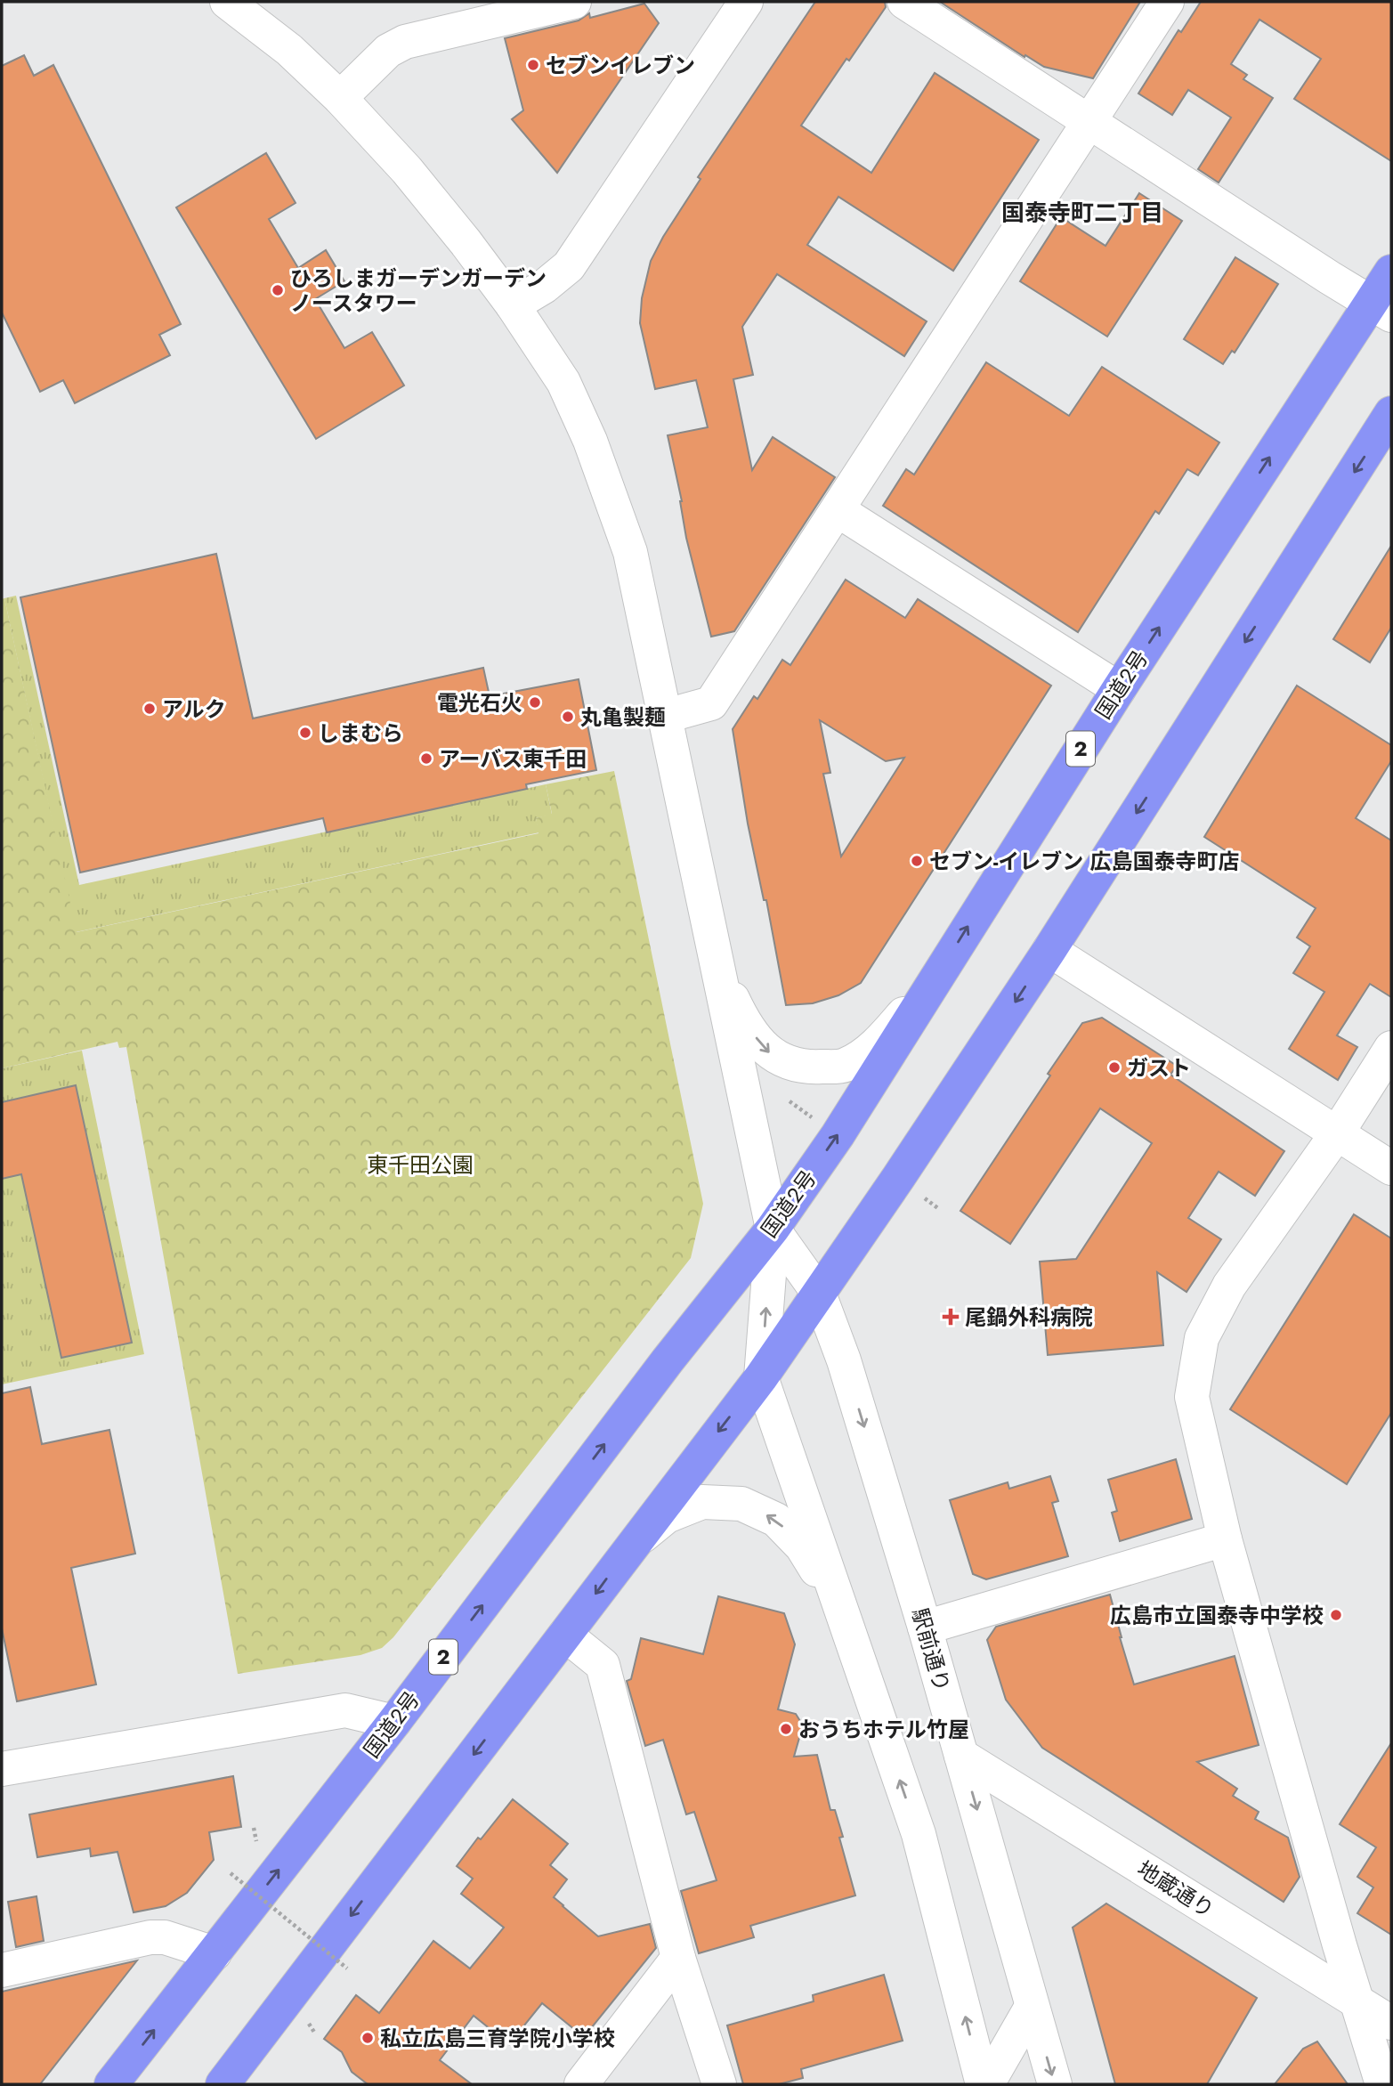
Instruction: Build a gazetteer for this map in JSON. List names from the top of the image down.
{
  "streets": {
    "highway": ["国道2号", "2"],
    "street": ["駅前通り", "地蔵通り"]
  },
  "crossings": [
    ["国道2号", "駅前通り"],
    ["駅前通り", "地蔵通り"]
  ],
  "districts": ["国泰寺町二丁目"],
  "parks": ["東千田公園"],
  "places": {
    "other": [
      "セブンイレブン",
      "ひろしまガーデンガーデン ノースタワー",
      "電光石火",
      "アルク",
      "丸亀製麺",
      "しまむら",
      "アーバス東千田",
      "セブン-イレブン 広島国泰寺町店",
      "ガスト",
      "広島市立国泰寺中学校",
      "おうちホテル竹屋",
      "私立広島三育学院小学校"
    ],
    "health": ["尾鍋外科病院"]
  }
}
